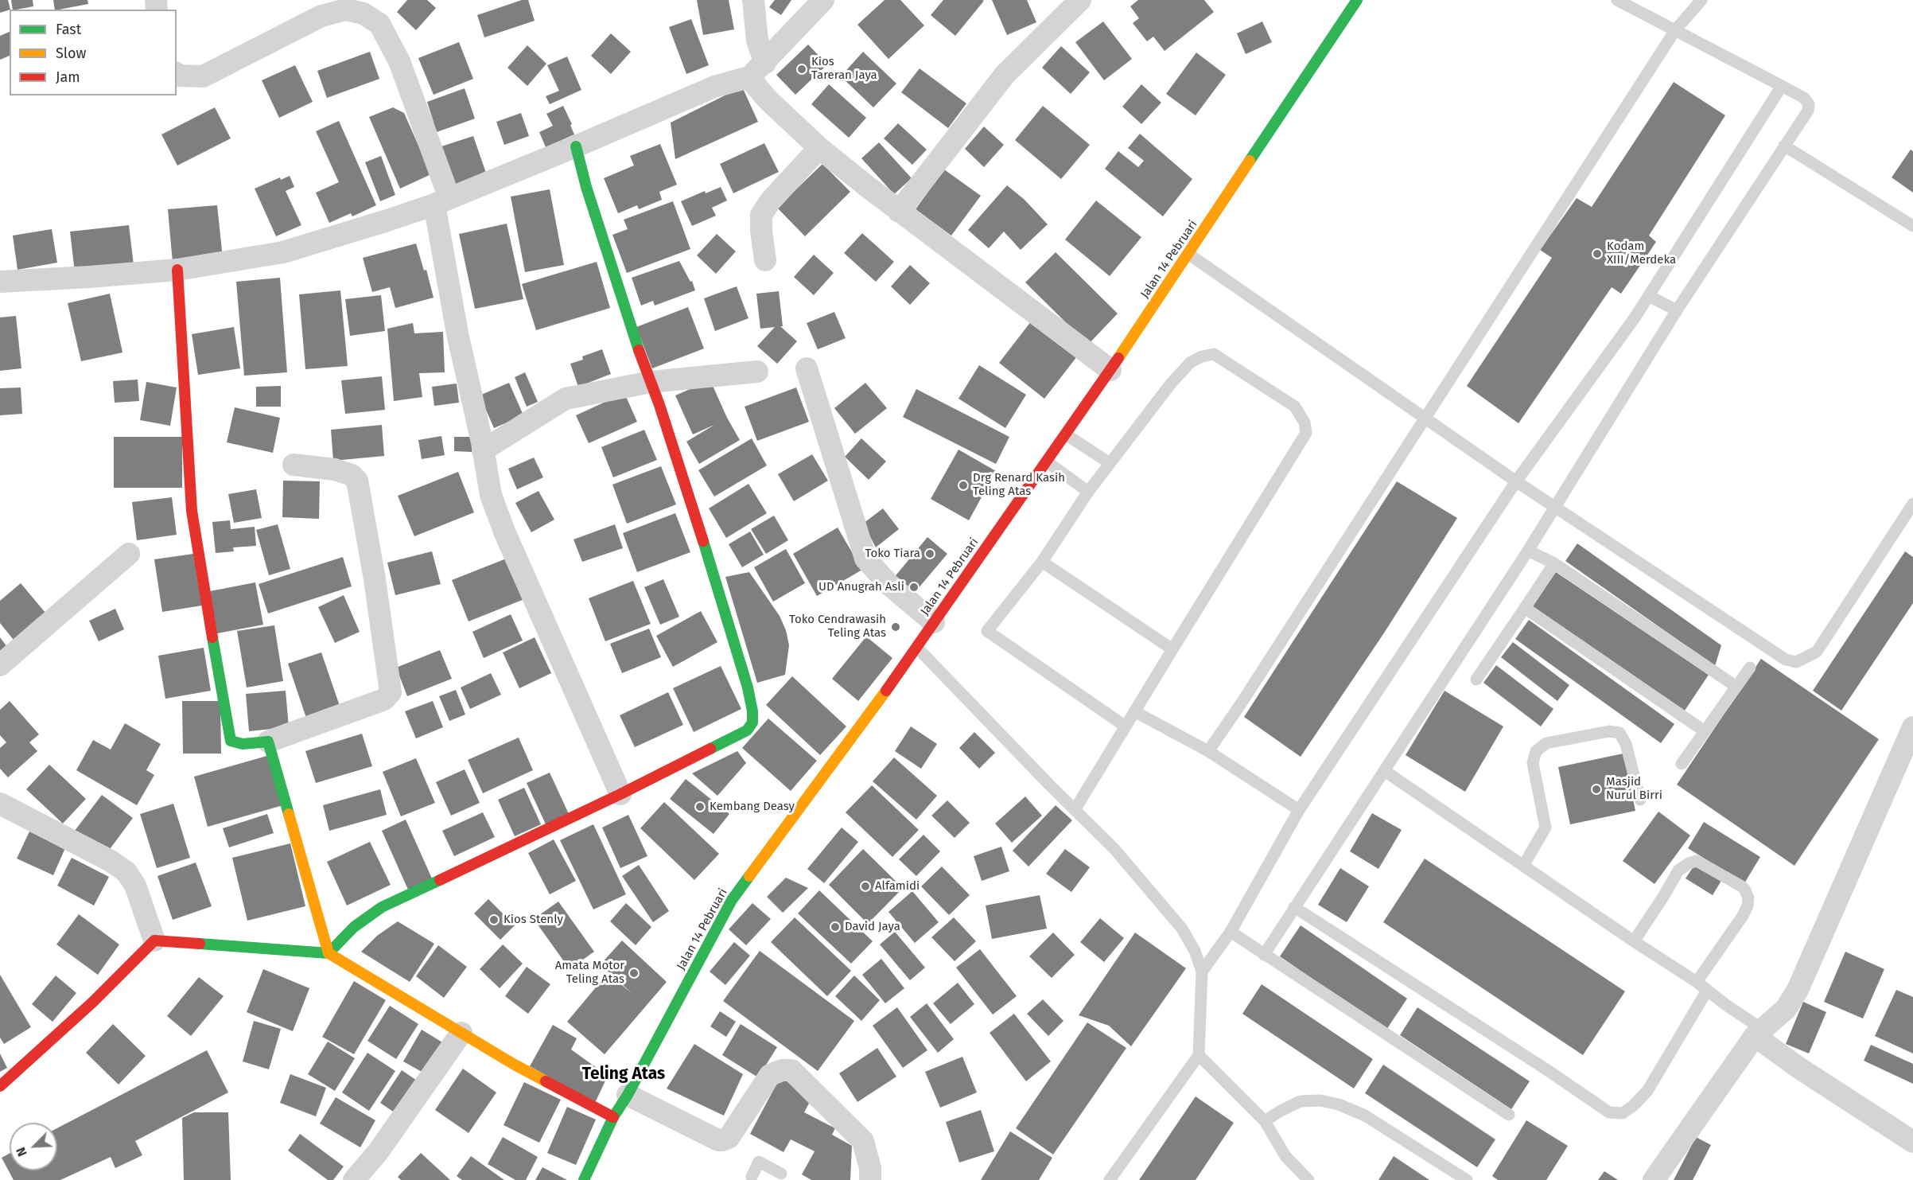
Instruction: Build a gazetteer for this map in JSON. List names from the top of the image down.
{
  "streets": {
    "street": ["Jalan 14 Pebruari"]
  },
  "districts": ["Teling Atas"],
  "places": [
    "Kios Tareran Jaya",
    "Kodam XIII/Merdeka",
    "Drg Renard Kasih Teling Atas",
    "Toko Tiara",
    "UD Anugrah Asli",
    "Toko Cendrawasih Teling Atas",
    "Masjid Nurul Birri",
    "Kembang Deasy",
    "Alfamidi",
    "Kios Stenly",
    "David Jaya",
    "Amata Motor Teling Atas"
  ],
  "legend": ["Fast", "Slow", "Jam"],
  "north": "bottom left"
}
